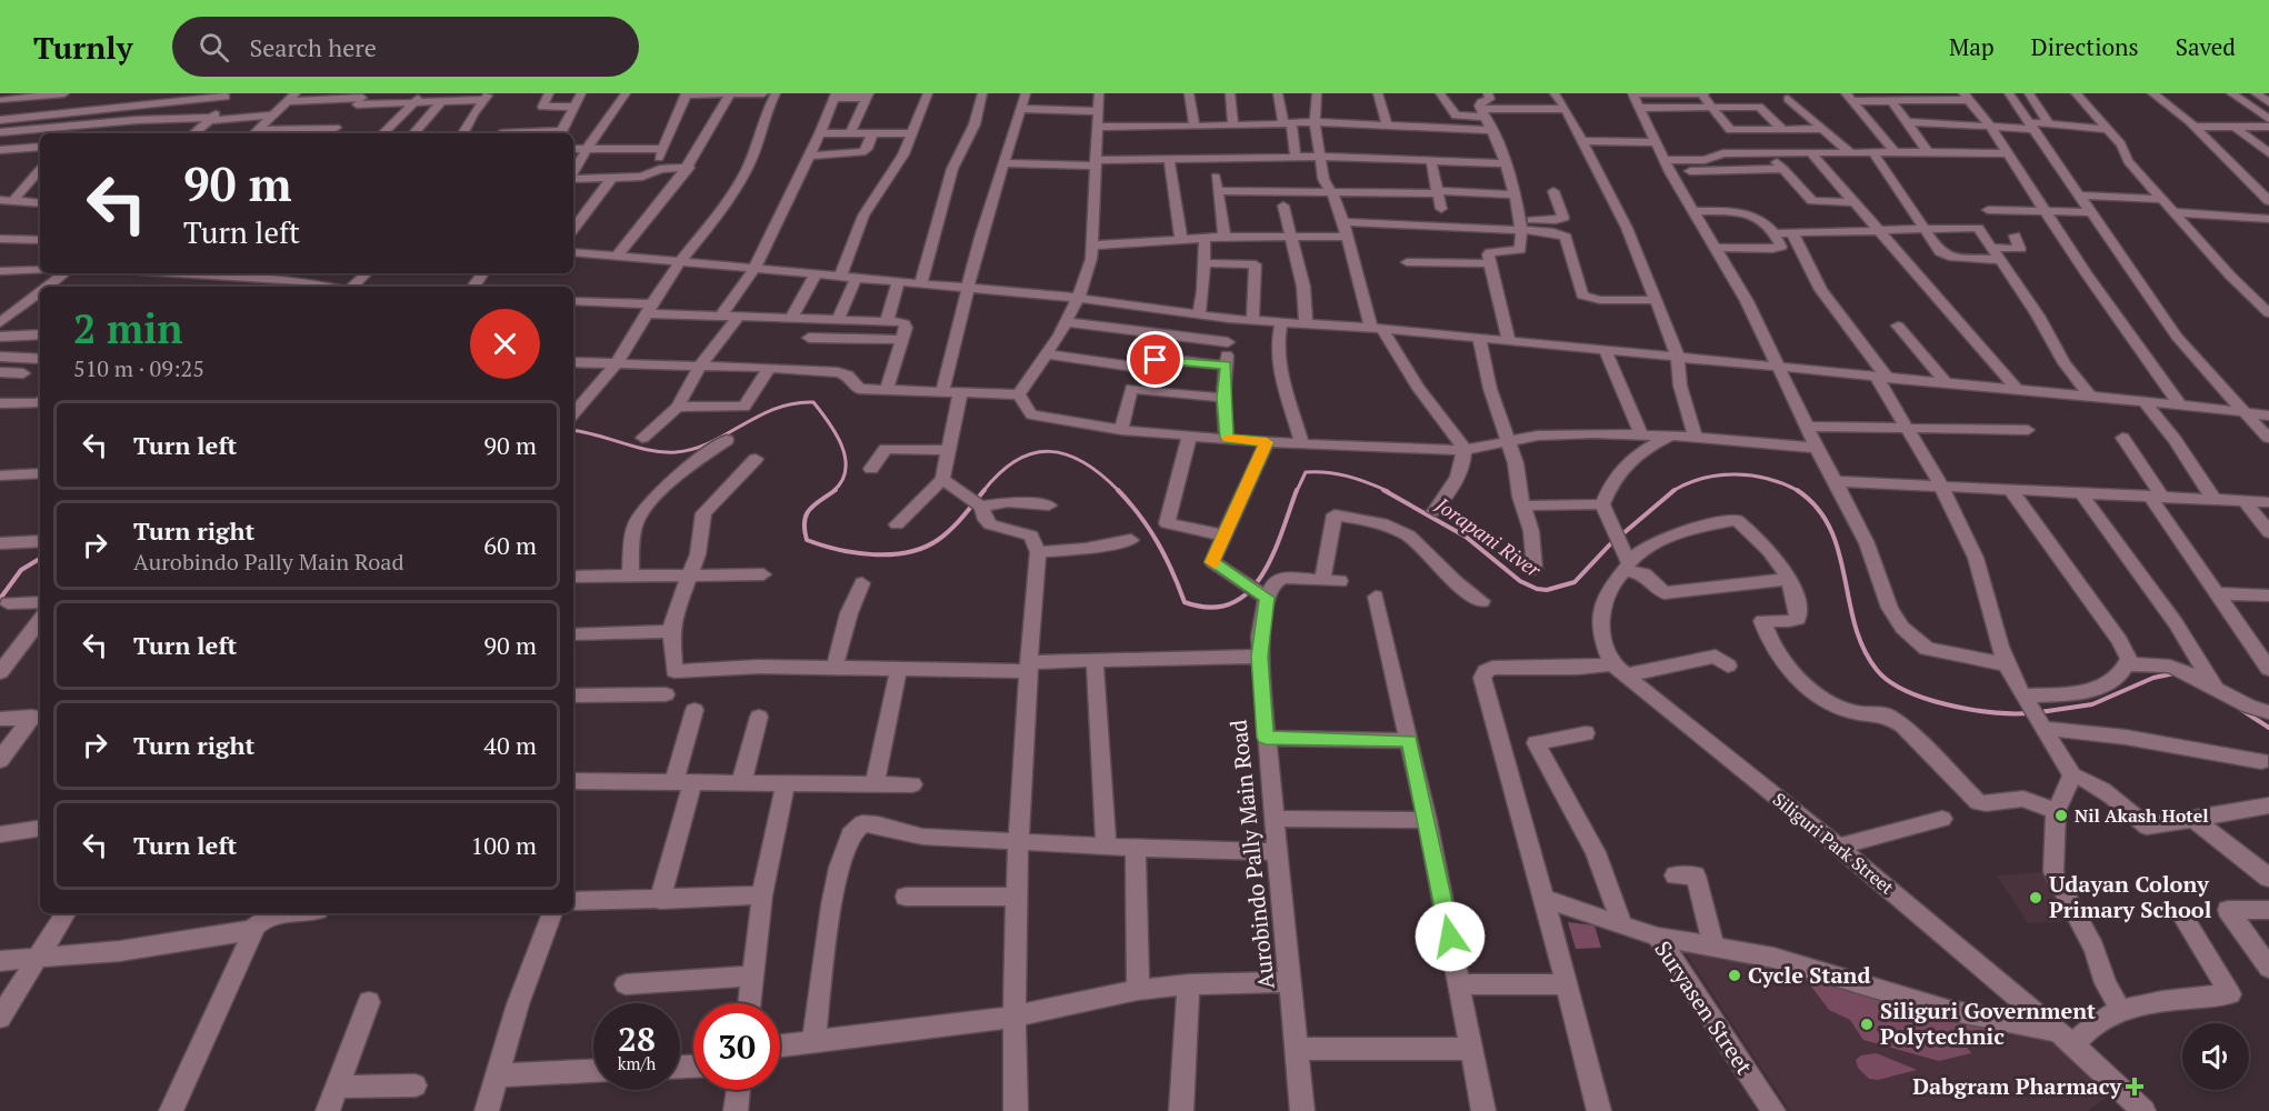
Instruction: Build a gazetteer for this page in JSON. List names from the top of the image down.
{
  "streets": {
    "street": ["Siliguri Park Street", "Aurobindo Pally Main Road", "Suryasen Street"]
  },
  "water": ["Jorapani River"],
  "places": {
    "other": [
      "Nil Akash Hotel",
      "Udayan Colony Primary School",
      "Cycle Stand",
      "Siliguri Government Polytechnic"
    ],
    "health": ["Dabgram Pharmacy"]
  },
  "page": {
    "header": "Turnly",
    "search": "Search here",
    "nav": ["Map", "Directions", "Saved"],
    "turn": ["90 m", "Turn left"],
    "heading": ["2 min", "510 m · 09:25"],
    "list": [
      {
        "name": "Turn left",
        "value": "90 m"
      },
      {
        "name": "Turn right",
        "note": "Aurobindo Pally Main Road",
        "value": "60 m"
      },
      {
        "name": "Turn left",
        "value": "90 m"
      },
      {
        "name": "Turn right",
        "value": "40 m"
      },
      {
        "name": "Turn left",
        "value": "100 m"
      }
    ],
    "speed": "28 km/h",
    "limit": "30"
  }
}
